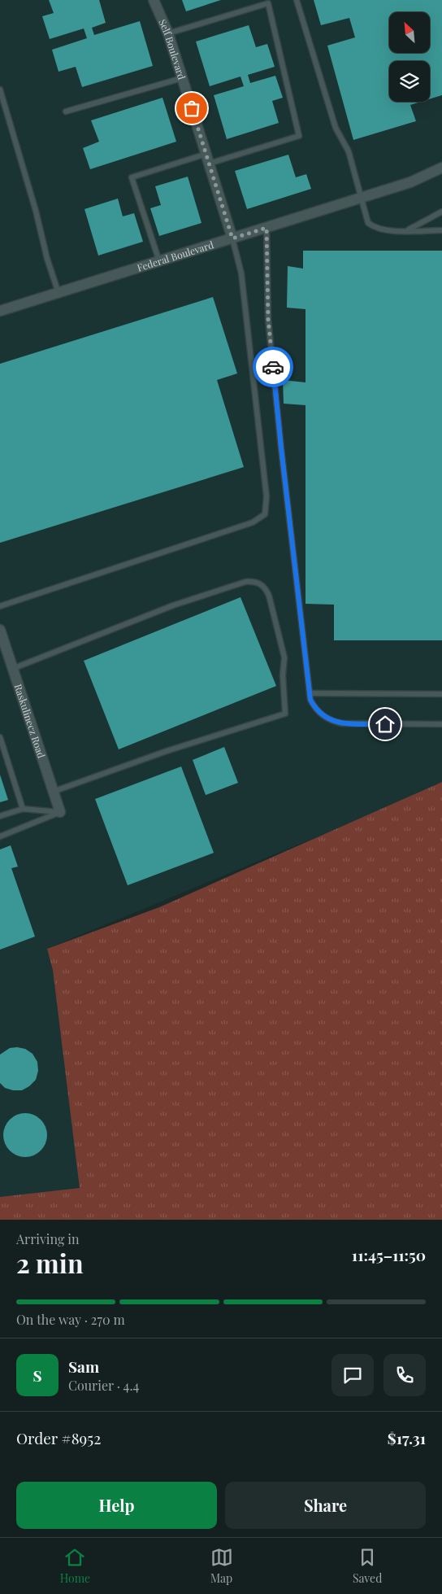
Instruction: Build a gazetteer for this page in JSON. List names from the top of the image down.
{
  "streets": {
    "street": ["Self Boulevard", "Federal Boulevard", "Raskulinecz Road"]
  },
  "crossings": [
    ["Self Boulevard", "Federal Boulevard"]
  ],
  "north": "top left",
  "page": {
    "heading": ["2 min", "Arriving in", "11:45–11:50"],
    "panel": [
      "Sam",
      "Courier · 4.4",
      "Order #8952",
      "$17.31"
    ],
    "bar": "On the way · 270 m",
    "round": "S",
    "buttons": ["Help", "Share"],
    "tabs": ["Home", "Map", "Saved"]
  }
}
